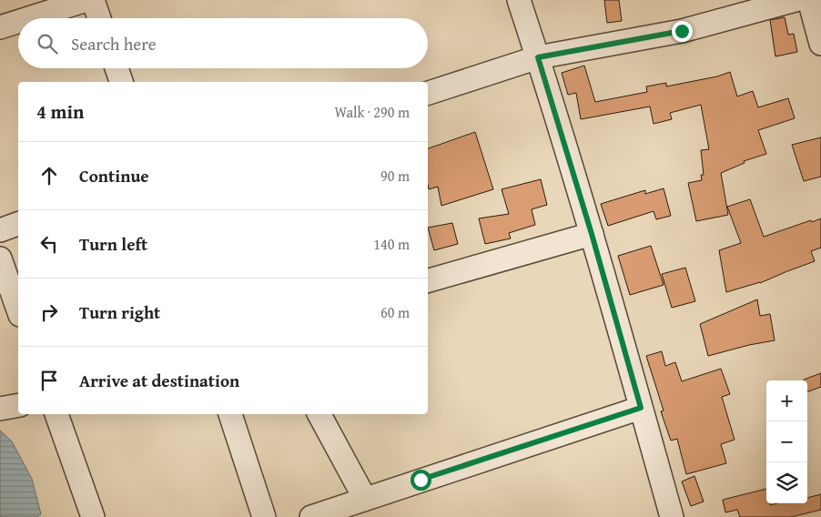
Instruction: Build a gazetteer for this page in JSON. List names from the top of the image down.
{
  "page": {
    "search": "Search here",
    "heading": ["4 min", "Walk · 290 m"],
    "list": [
      ["Continue", "90 m"],
      ["Turn left", "140 m"],
      ["Turn right", "60 m"],
      "Arrive at destination"
    ],
    "map_buttons": ["+", "−"]
  }
}
